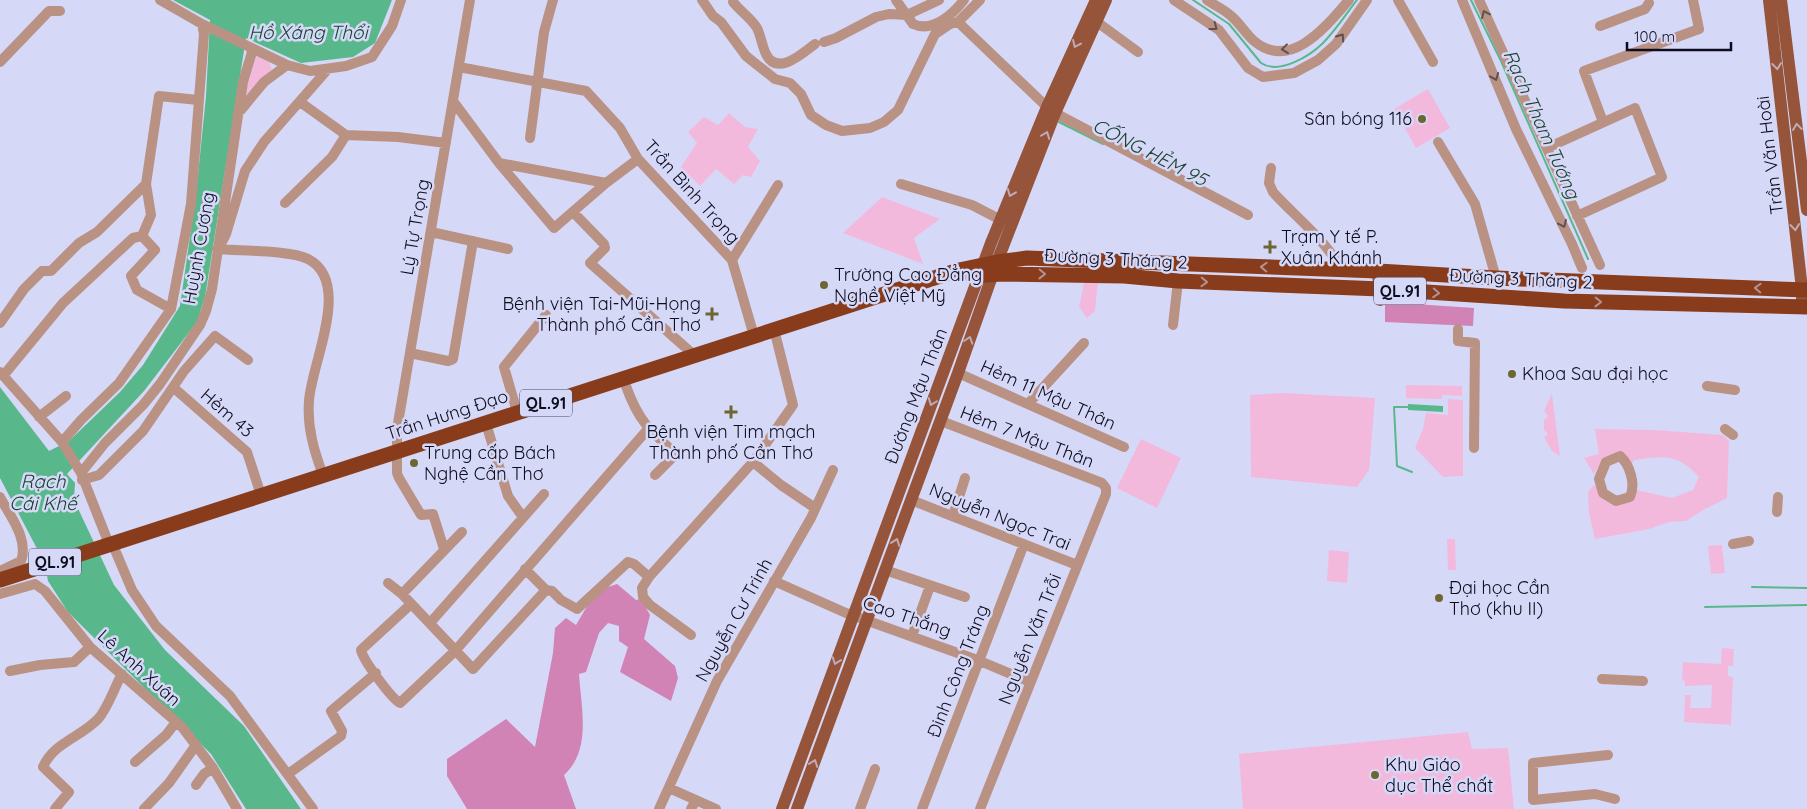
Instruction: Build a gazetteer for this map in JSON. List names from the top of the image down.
{
  "streets": {
    "highway": ["Đường 3 Tháng 2", "QL.91", "Trần Hưng Đạo"],
    "main road": ["Trần Văn Hoài", "Đường Mậu Thân"],
    "street": [
      "Trần Bình Trọng",
      "Lý Tự Trọng",
      "Huỳnh Cương",
      "Hẻm 11 Mậu Thân",
      "Hẻm 43",
      "Hẻm 7 Mậu Thân",
      "Nguyễn Ngọc Trai",
      "Cao Thắng",
      "Nguyễn Cư Trinh",
      "Nguyễn Văn Trỗi",
      "Lê Anh Xuân",
      "Đinh Công Tráng"
    ]
  },
  "crossings": [
    ["Trần Văn Hoài", "Đường 3 Tháng 2"],
    ["Trần Bình Trọng", "Lý Tự Trọng"],
    ["Trần Bình Trọng", "Trần Hưng Đạo"],
    ["Lý Tự Trọng", "Trần Hưng Đạo"],
    ["Đường 3 Tháng 2", "Đường Mậu Thân"],
    ["Đường 3 Tháng 2", "Trần Hưng Đạo"],
    ["QL.91", "Trần Hưng Đạo"],
    ["Hẻm 11 Mậu Thân", "Đường Mậu Thân"],
    ["Đường Mậu Thân", "Trần Hưng Đạo"],
    ["Đường Mậu Thân", "Hẻm 7 Mậu Thân"],
    ["Đường Mậu Thân", "Nguyễn Ngọc Trai"],
    ["Đường Mậu Thân", "Cao Thắng"],
    ["Hẻm 43", "Trần Hưng Đạo"],
    ["Hẻm 7 Mậu Thân", "Nguyễn Văn Trỗi"],
    ["Nguyễn Ngọc Trai", "Nguyễn Văn Trỗi"],
    ["Nguyễn Ngọc Trai", "Đinh Công Tráng"],
    ["Cao Thắng", "Nguyễn Cư Trinh"],
    ["Cao Thắng", "Nguyễn Văn Trỗi"],
    ["Cao Thắng", "Đinh Công Tráng"]
  ],
  "water": [
    "Hồ Xáng Thổi",
    "Rạch Tham Tướng",
    "CỐNG HẺM 95",
    "Rạch Cái Khế"
  ],
  "places": {
    "other": [
      "Sân bóng 116",
      "Trường Cao Đẳng Nghề Việt Mỹ",
      "Khoa Sau đại học",
      "Trung cấp Bách Nghệ Cần Thơ",
      "Đại học Cần Thơ (khu II)",
      "Khu Giáo dục Thể chất"
    ],
    "health": ["Trạm Y tế P. Xuân Khánh", "Bệnh viện Tai-Mũi-Họng Thành phố Cần Thơ", "Bệnh viện Tim mạch Thành phố Cần Thơ"]
  },
  "scale_bar": "100 m"
}
